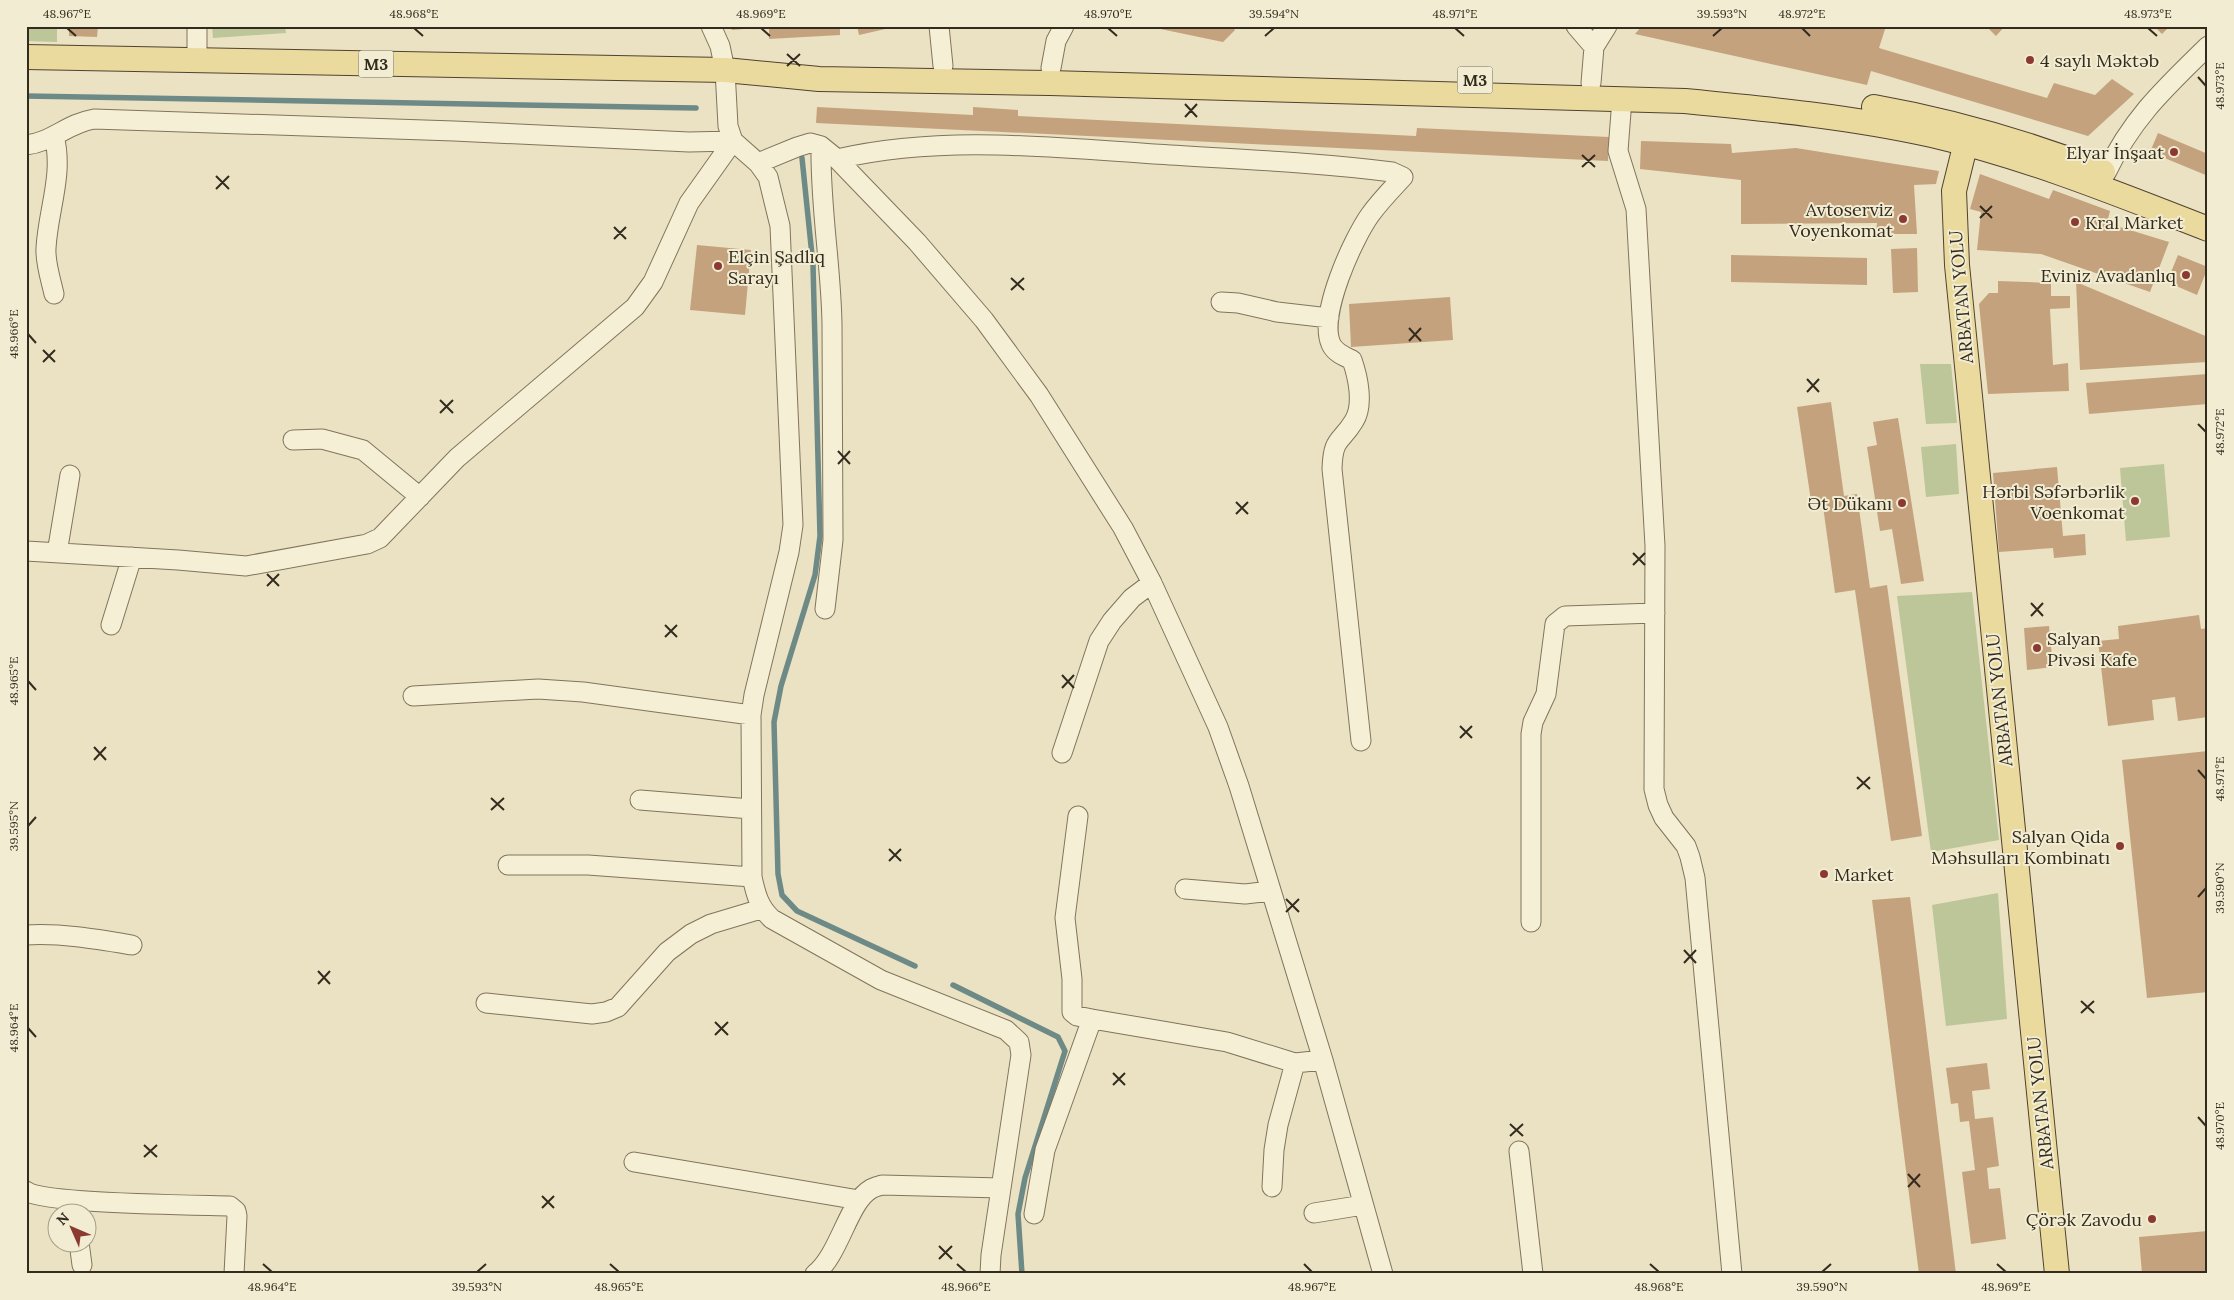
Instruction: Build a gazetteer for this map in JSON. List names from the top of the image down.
{
  "streets": {
    "main road": ["M3", "ARBATAN YOLU"]
  },
  "crossings": [
    ["M3", "ARBATAN YOLU"]
  ],
  "places": [
    "4 saylı Məktəb",
    "Elyar İnşaat",
    "Avtoserviz Voyenkomat",
    "Kral Market",
    "Elçin Şadlıq Sarayı",
    "Eviniz Avadanlıq",
    "Hərbi Səfərbərlik Voenkomat",
    "Ət Dükanı",
    "Salyan Pivəsi Kafe",
    "Salyan Qida Məhsulları Kombinatı",
    "Market",
    "Çörək Zavodu"
  ],
  "north": "top left",
  "coordinates": [
    "48.967°E",
    "48.968°E",
    "48.969°E",
    "48.970°E",
    "39.594°N",
    "48.971°E",
    "39.593°N",
    "48.972°E",
    "48.973°E",
    "48.966°E",
    "48.965°E",
    "39.595°N",
    "39.590°N",
    "48.964°E"
  ]
}
